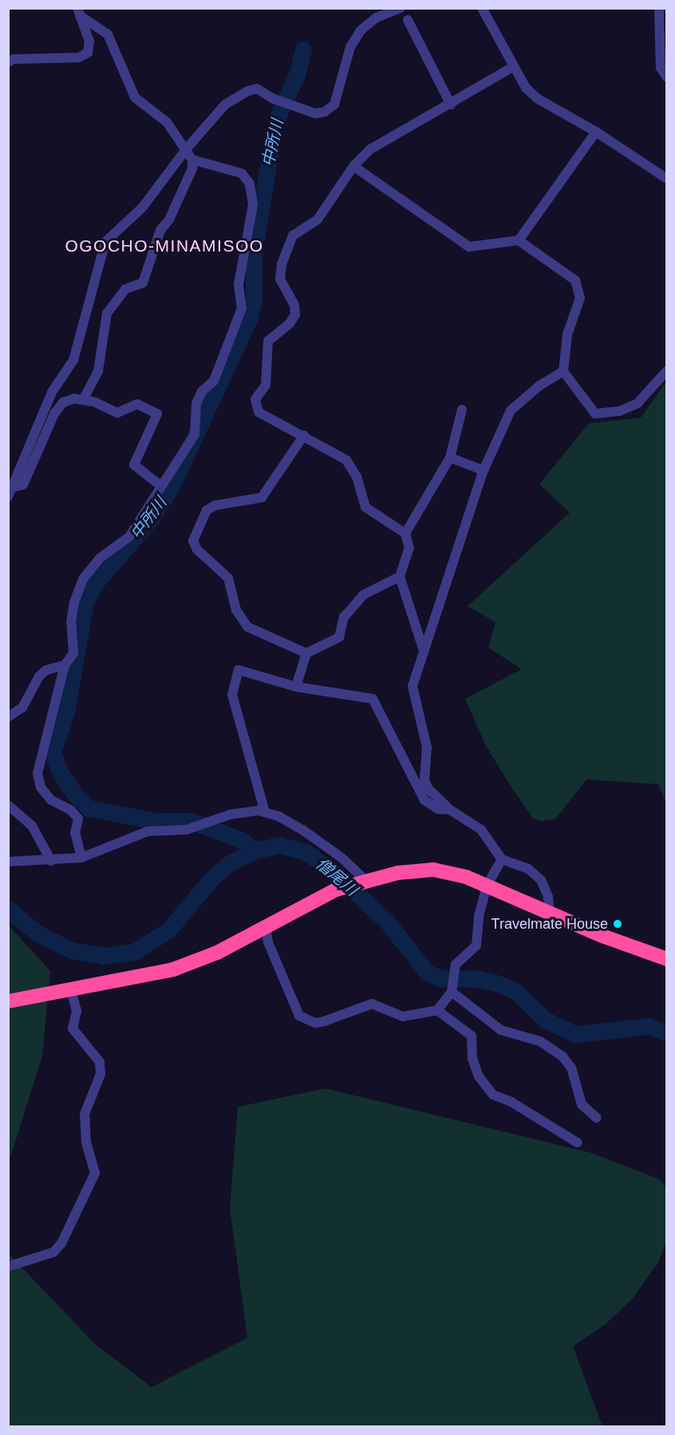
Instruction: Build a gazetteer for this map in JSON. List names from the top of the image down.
{
  "districts": ["OGOCHO-MINAMISOO"],
  "water": ["中所川", "僧尾川"],
  "places": ["Travelmate House"]
}
